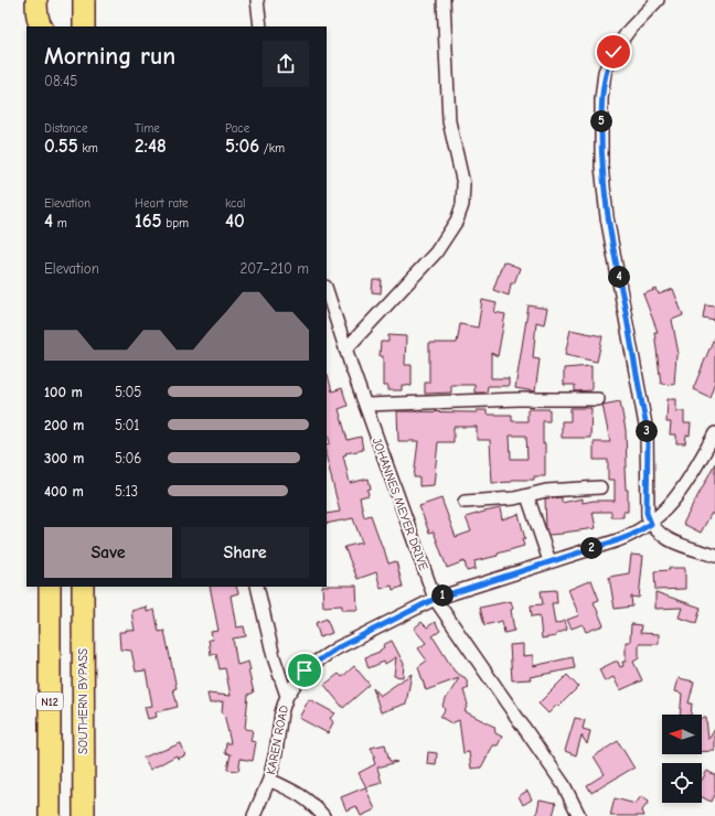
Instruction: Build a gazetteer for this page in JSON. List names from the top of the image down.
{
  "streets": {
    "highway": ["N12", "SOUTHERN BYPASS"],
    "street": ["JOHANNES MEYER DRIVE", "KAREN ROAD"]
  },
  "north": "left",
  "page": {
    "heading": ["Morning run", "08:45"],
    "stats": [
      ["Distance", "0.55 km"],
      ["Time", "2:48"],
      ["Pace", "5:06 /km"],
      ["Elevation", "4 m"],
      ["Heart rate", "165 bpm"],
      ["kcal", "40"]
    ],
    "pins": [
      "5",
      "4",
      "3",
      "2",
      "1"
    ],
    "chart": ["Elevation", "207–210 m"],
    "list": [
      {
        "name": "100 m",
        "note": "5:05"
      },
      {
        "name": "200 m",
        "note": "5:01"
      },
      {
        "name": "300 m",
        "note": "5:06"
      },
      {
        "name": "400 m",
        "note": "5:13"
      }
    ],
    "buttons": ["Save", "Share"]
  }
}
